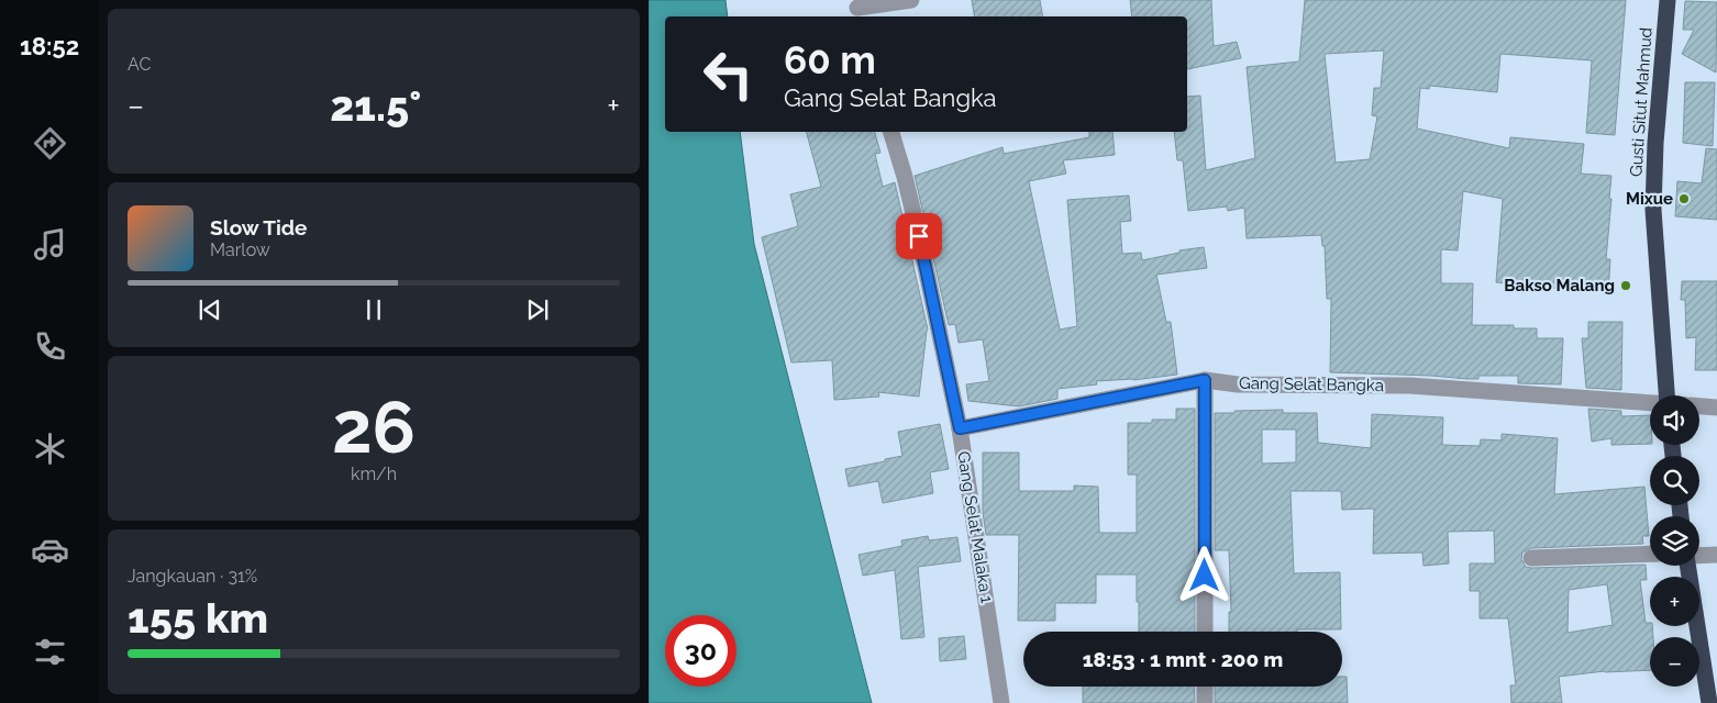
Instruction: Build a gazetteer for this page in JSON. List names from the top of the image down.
{
  "streets": {
    "highway": ["Gusti Situt Mahmud"],
    "street": ["Gang Selat Bangka", "Gang Selat Malaka 1"]
  },
  "crossings": [
    ["Gang Selat Bangka", "Gang Selat Malaka 1"]
  ],
  "places": ["Mixue", "Bakso Malang"],
  "page": {
    "tabs": "18:52",
    "tile": [
      "AC",
      ["26", "km/h"],
      ["Jangkauan · 31%", "155 km"]
    ],
    "turn": ["60 m", "Gang Selat Bangka"],
    "heat": ["−", "21.5°", "+"],
    "song": ["Slow Tide", "Marlow"],
    "map_buttons": ["+", "−"],
    "limit": "30",
    "trip": "18:53 · 1 mnt · 200 m"
  }
}
